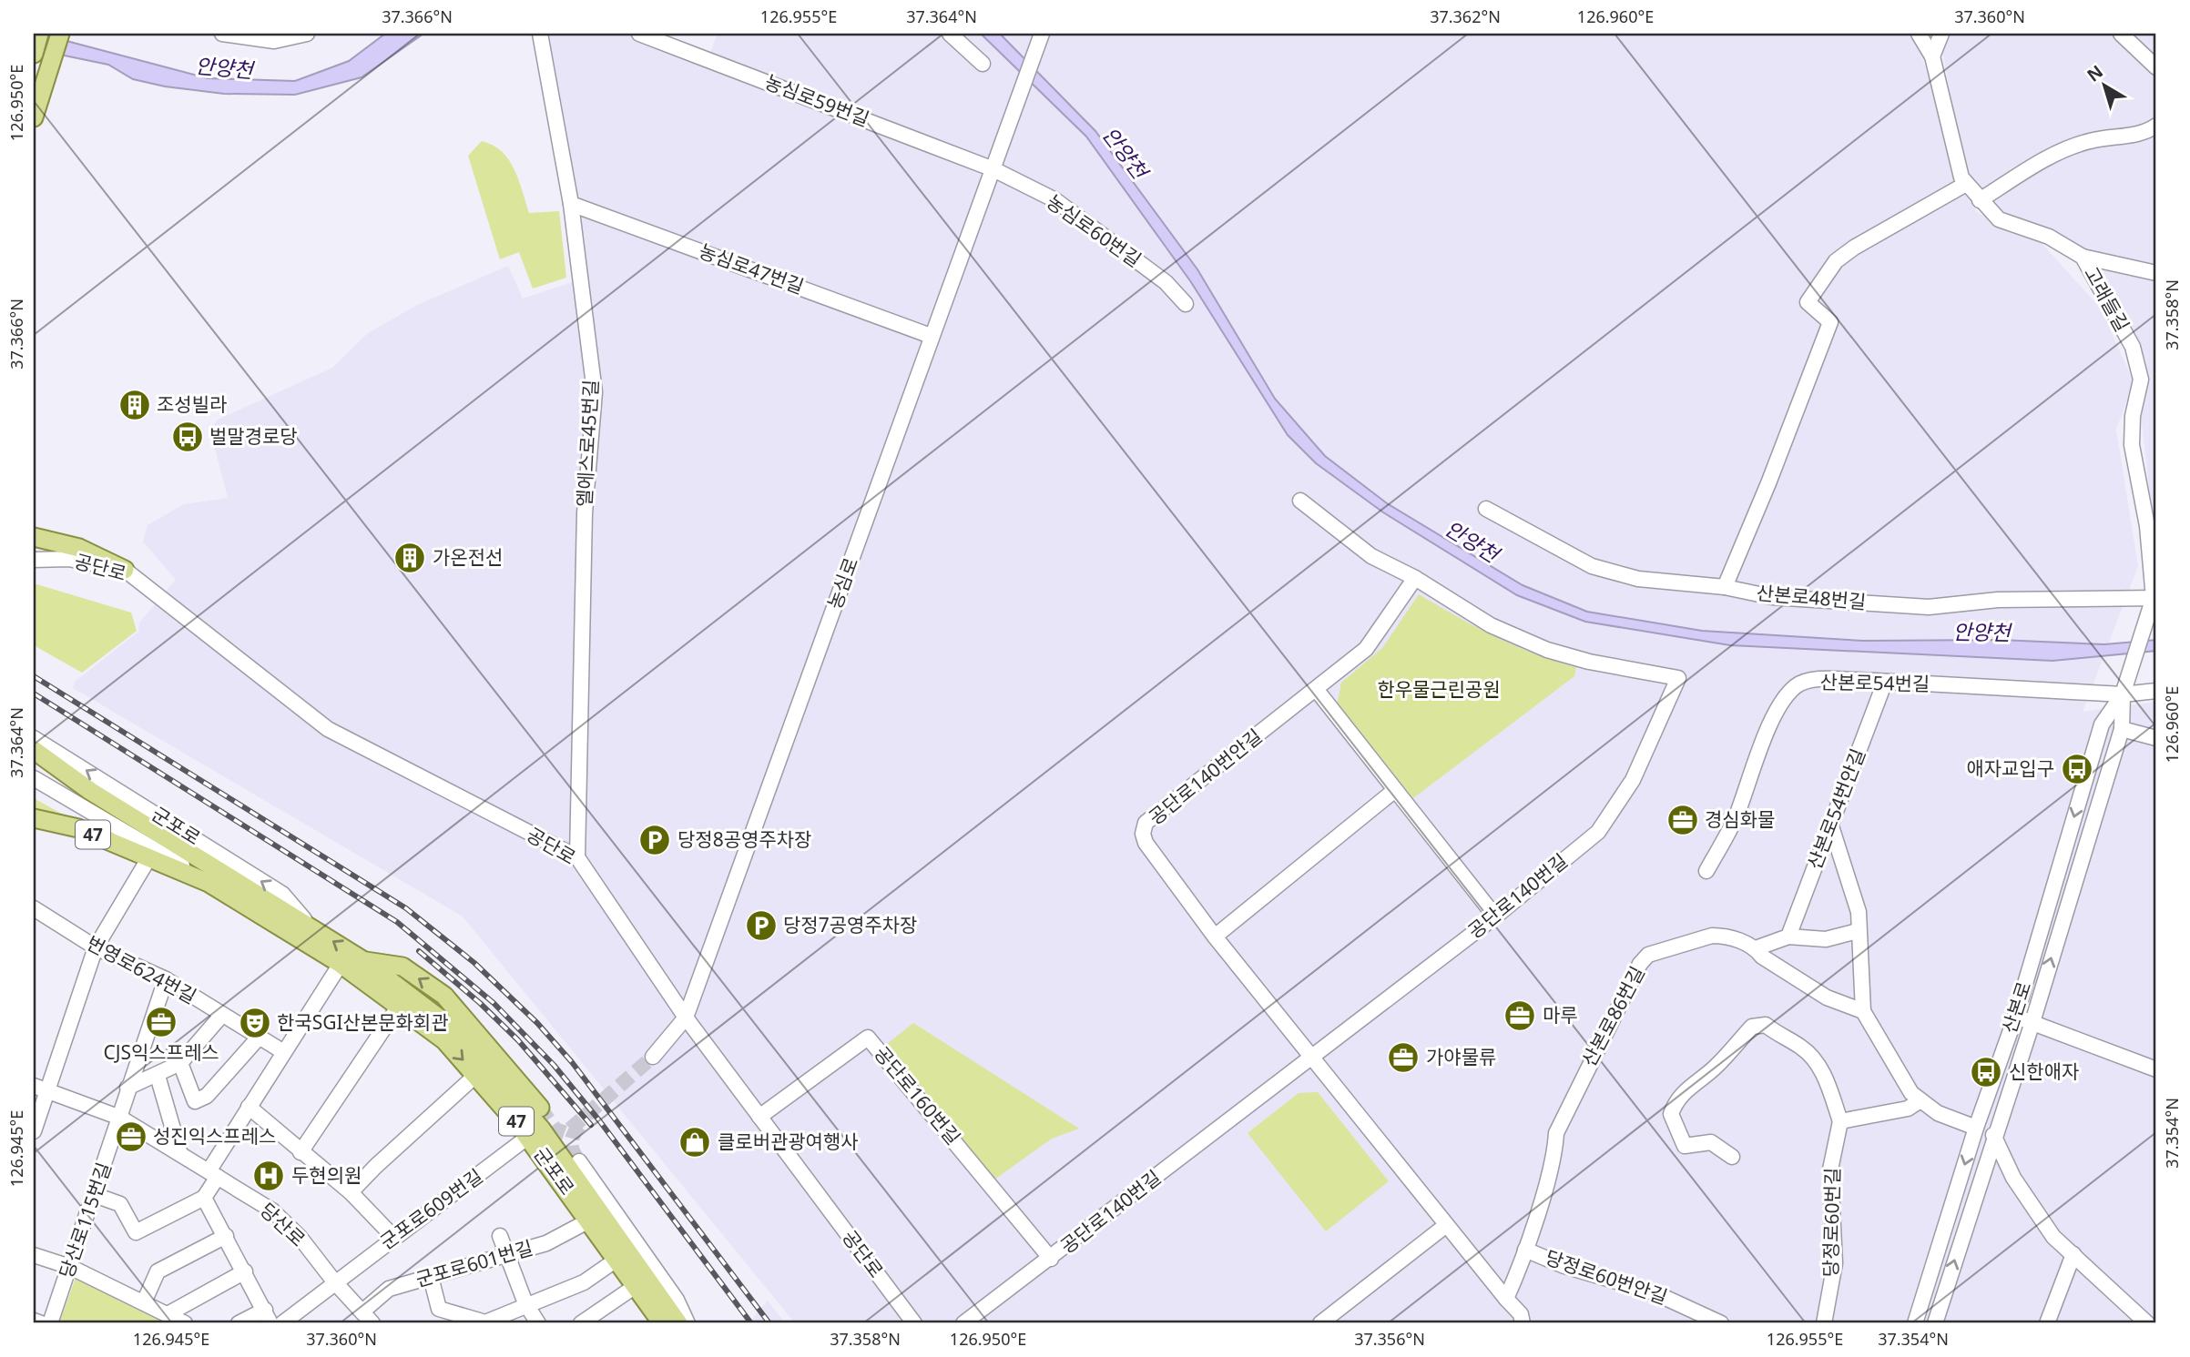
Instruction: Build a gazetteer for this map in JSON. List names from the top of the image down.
{
  "streets": {
    "main road": ["군포로", "47"],
    "street": [
      "농심로59번길",
      "농심로60번길",
      "농심로47번길",
      "고래들길",
      "엘에스로45번길",
      "공단로",
      "농심로",
      "산본로48번길",
      "산본로54번길",
      "공단로140번안길",
      "산본로54번안길",
      "공단로140번길",
      "번영로624번길",
      "산본로",
      "산본로86번길",
      "공단로160번길",
      "군포로609번길",
      "당산로115번길",
      "당정로60번길",
      "당산로",
      "군포로601번길",
      "당정로60번안길"
    ]
  },
  "crossings": [
    ["농심로59번길", "농심로60번길"],
    ["농심로59번길", "농심로"],
    ["농심로60번길", "농심로"],
    ["농심로47번길", "엘에스로45번길"],
    ["농심로47번길", "농심로"],
    ["고래들길", "산본로48번길"],
    ["엘에스로45번길", "공단로"],
    ["공단로", "농심로"],
    ["공단로", "공단로160번길"],
    ["산본로54번길", "산본로54번안길"],
    ["산본로54번길", "산본로"],
    ["공단로140번안길", "공단로140번길"],
    ["공단로140번안길", "산본로86번길"],
    ["군포로", "군포로609번길"],
    ["군포로", "군포로601번길"],
    ["공단로140번길", "공단로160번길"],
    ["번영로624번길", "당산로115번길"],
    ["산본로86번길", "당정로60번안길"],
    ["군포로609번길", "당산로"],
    ["당산로115번길", "당산로"],
    ["당산로", "군포로601번길"]
  ],
  "water": ["안양천"],
  "parks": ["한우물근린공원"],
  "places": {
    "building": ["조성빌라", "가온전선"],
    "bus stop": ["벌말경로당", "애자교입구", "신한애자"],
    "office": [
      "경심화물",
      "마루",
      "CJS익스프레스",
      "가야물류",
      "성진익스프레스"
    ],
    "parking": ["당정8공영주차장", "당정7공영주차장"],
    "theatre": ["한국SGI산본문화회관"],
    "shop": ["클로버관광여행사"],
    "hospital": ["두현의원"]
  },
  "north": "top left",
  "coordinates": [
    "37.366°N",
    "126.955°E",
    "37.364°N",
    "37.362°N",
    "126.960°E",
    "37.360°N",
    "126.950°E",
    "37.358°N",
    "37.354°N",
    "126.945°E",
    "37.356°N"
  ]
}
